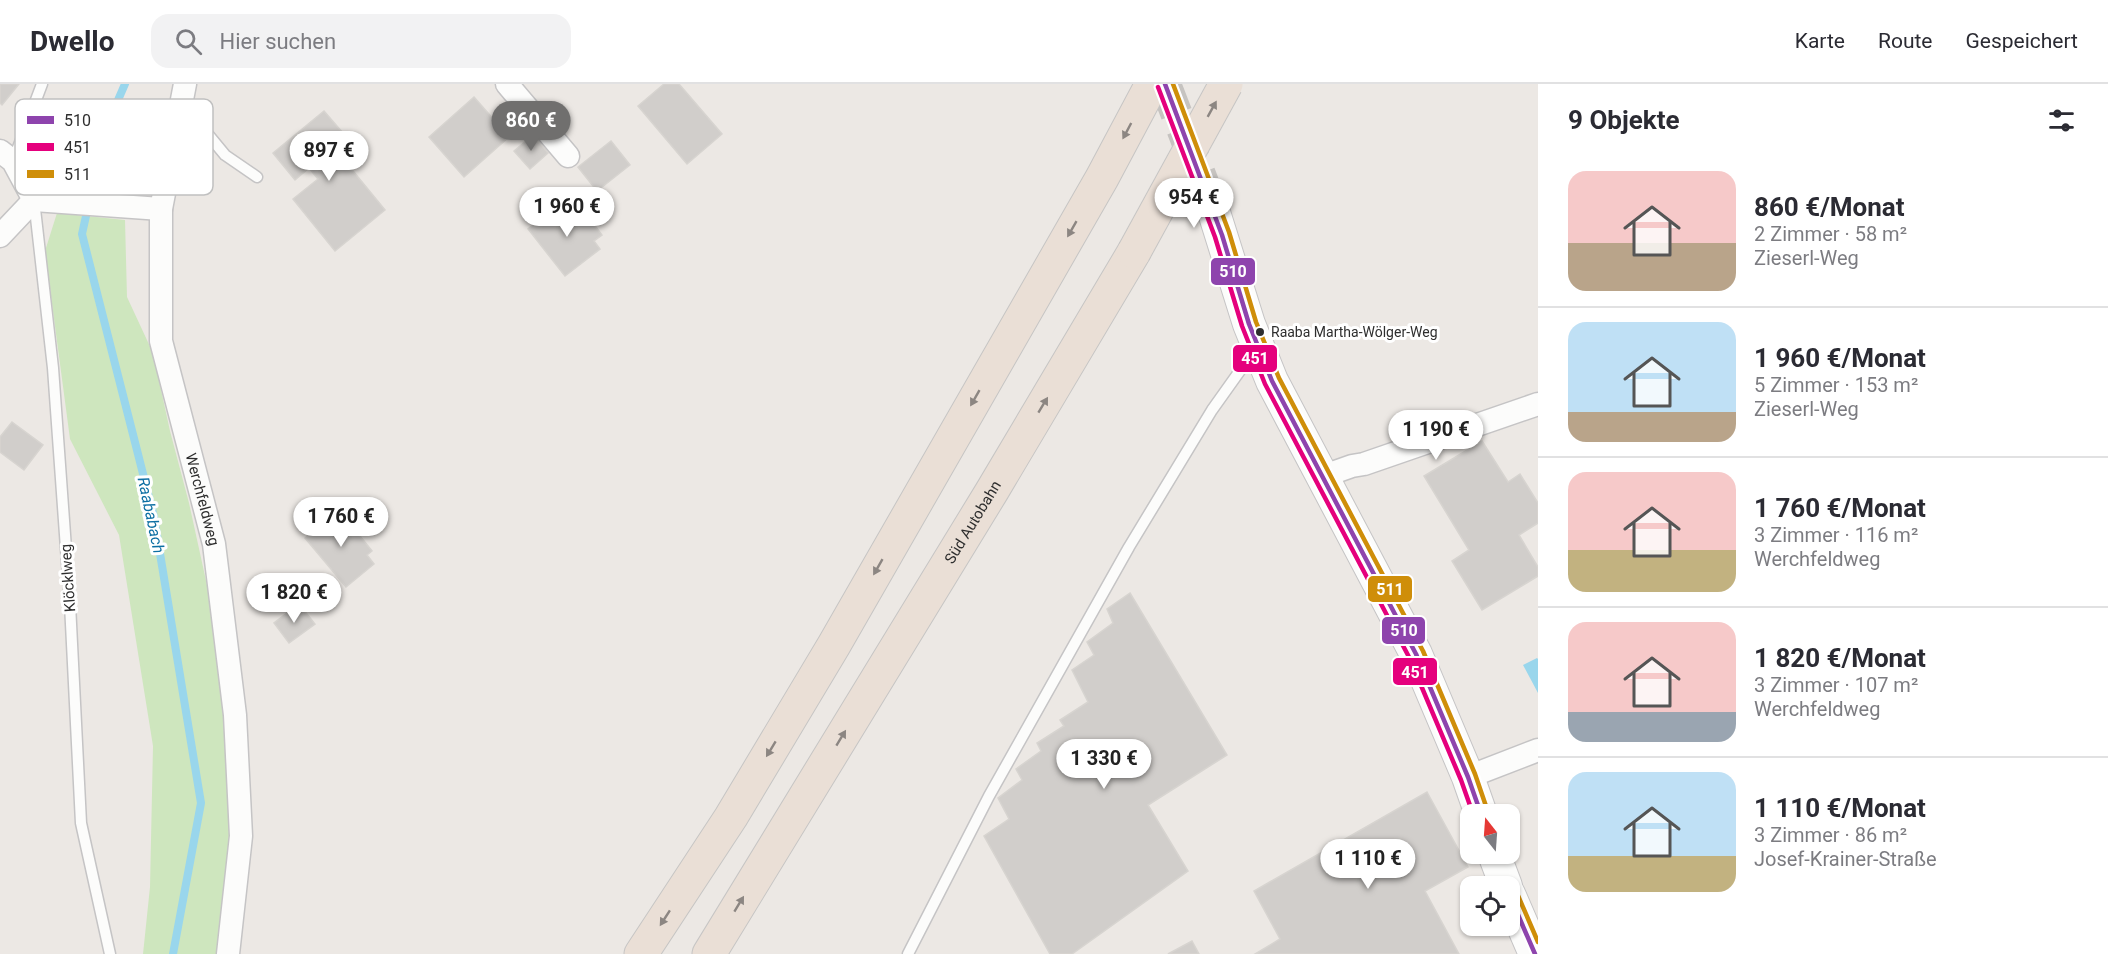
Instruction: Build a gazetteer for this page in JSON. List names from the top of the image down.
{
  "streets": {
    "highway": ["Süd Autobahn"],
    "street": ["Werchfeldweg"],
    "lane": ["Klöcklweg"]
  },
  "water": ["Raababach"],
  "places": ["Raaba Martha-Wölger-Weg"],
  "lines": ["transit line 510", "transit line 511", "transit line 451"],
  "legend": ["510", "451", "511"],
  "north": "top",
  "page": {
    "header": "Dwello",
    "search": "Hier suchen",
    "nav": ["Karte", "Route", "Gespeichert"],
    "heading": "9 Objekte",
    "price": [
      "860 €",
      "897 €",
      "954 €",
      "1 960 €",
      "1 190 €",
      "1 760 €",
      "1 820 €",
      "1 330 €",
      "1 110 €"
    ],
    "list": [
      {
        "name": "860 €/Monat",
        "note": "2 Zimmer · 58 m² · Zieserl-Weg"
      },
      {
        "name": "1 960 €/Monat",
        "note": "5 Zimmer · 153 m² · Zieserl-Weg"
      },
      {
        "name": "1 760 €/Monat",
        "note": "3 Zimmer · 116 m² · Werchfeldweg"
      },
      {
        "name": "1 820 €/Monat",
        "note": "3 Zimmer · 107 m² · Werchfeldweg"
      },
      {
        "name": "1 110 €/Monat",
        "note": "3 Zimmer · 86 m² · Josef-Krainer-Straße"
      }
    ]
  }
}
